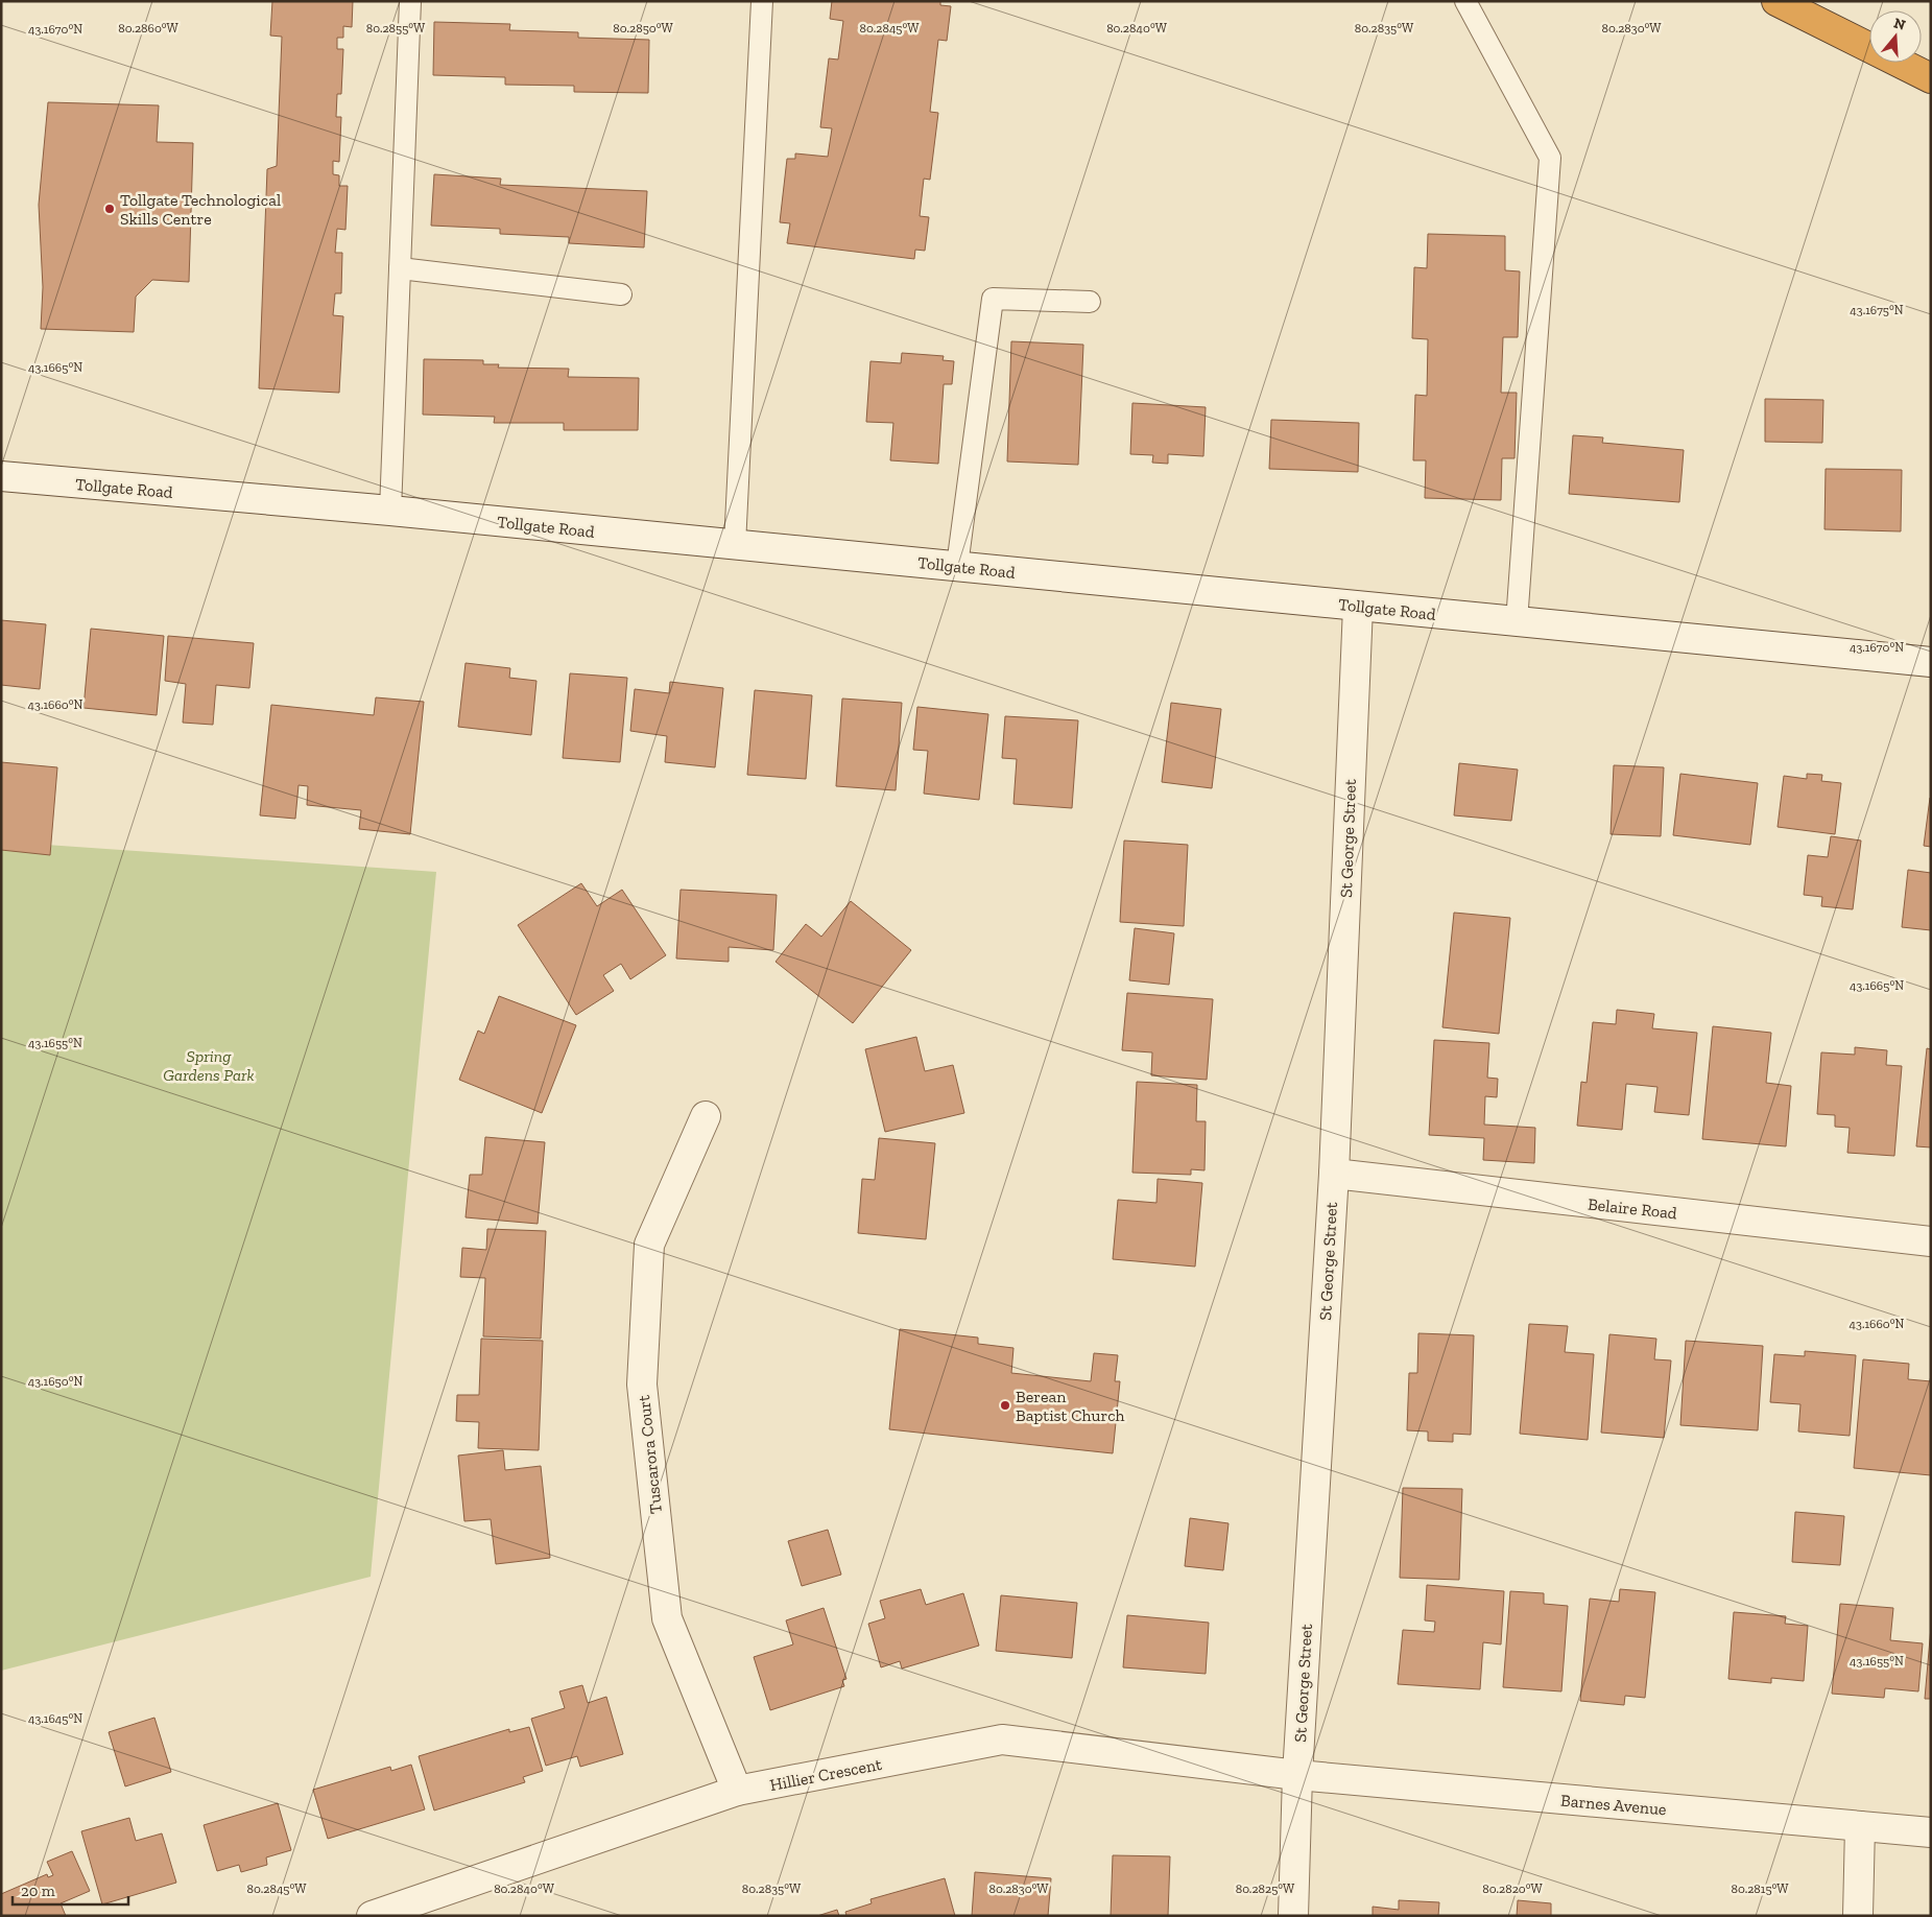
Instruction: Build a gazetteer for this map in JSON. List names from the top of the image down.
{
  "streets": {
    "street": [
      "Tollgate Road",
      "St George Street",
      "Belaire Road",
      "Tuscarora Court",
      "Hillier Crescent",
      "Barnes Avenue"
    ]
  },
  "crossings": [
    ["Tollgate Road", "St George Street"],
    ["St George Street", "Belaire Road"],
    ["St George Street", "Hillier Crescent"],
    ["St George Street", "Barnes Avenue"],
    ["Tuscarora Court", "Hillier Crescent"],
    ["Hillier Crescent", "Barnes Avenue"]
  ],
  "parks": ["Spring Gardens Park"],
  "places": ["Tollgate Technological Skills Centre", "Berean Baptist Church"],
  "scale_bar": "20 m",
  "north": "top",
  "coordinates": [
    "80.2860°W",
    "80.2855°W",
    "80.2850°W",
    "80.2845°W",
    "80.2840°W",
    "80.2835°W",
    "80.2830°W",
    "43.1670°N",
    "43.1675°N",
    "43.1665°N",
    "43.1660°N",
    "43.1655°N",
    "43.1650°N",
    "43.1645°N",
    "80.2825°W",
    "80.2820°W",
    "80.2815°W"
  ]
}
